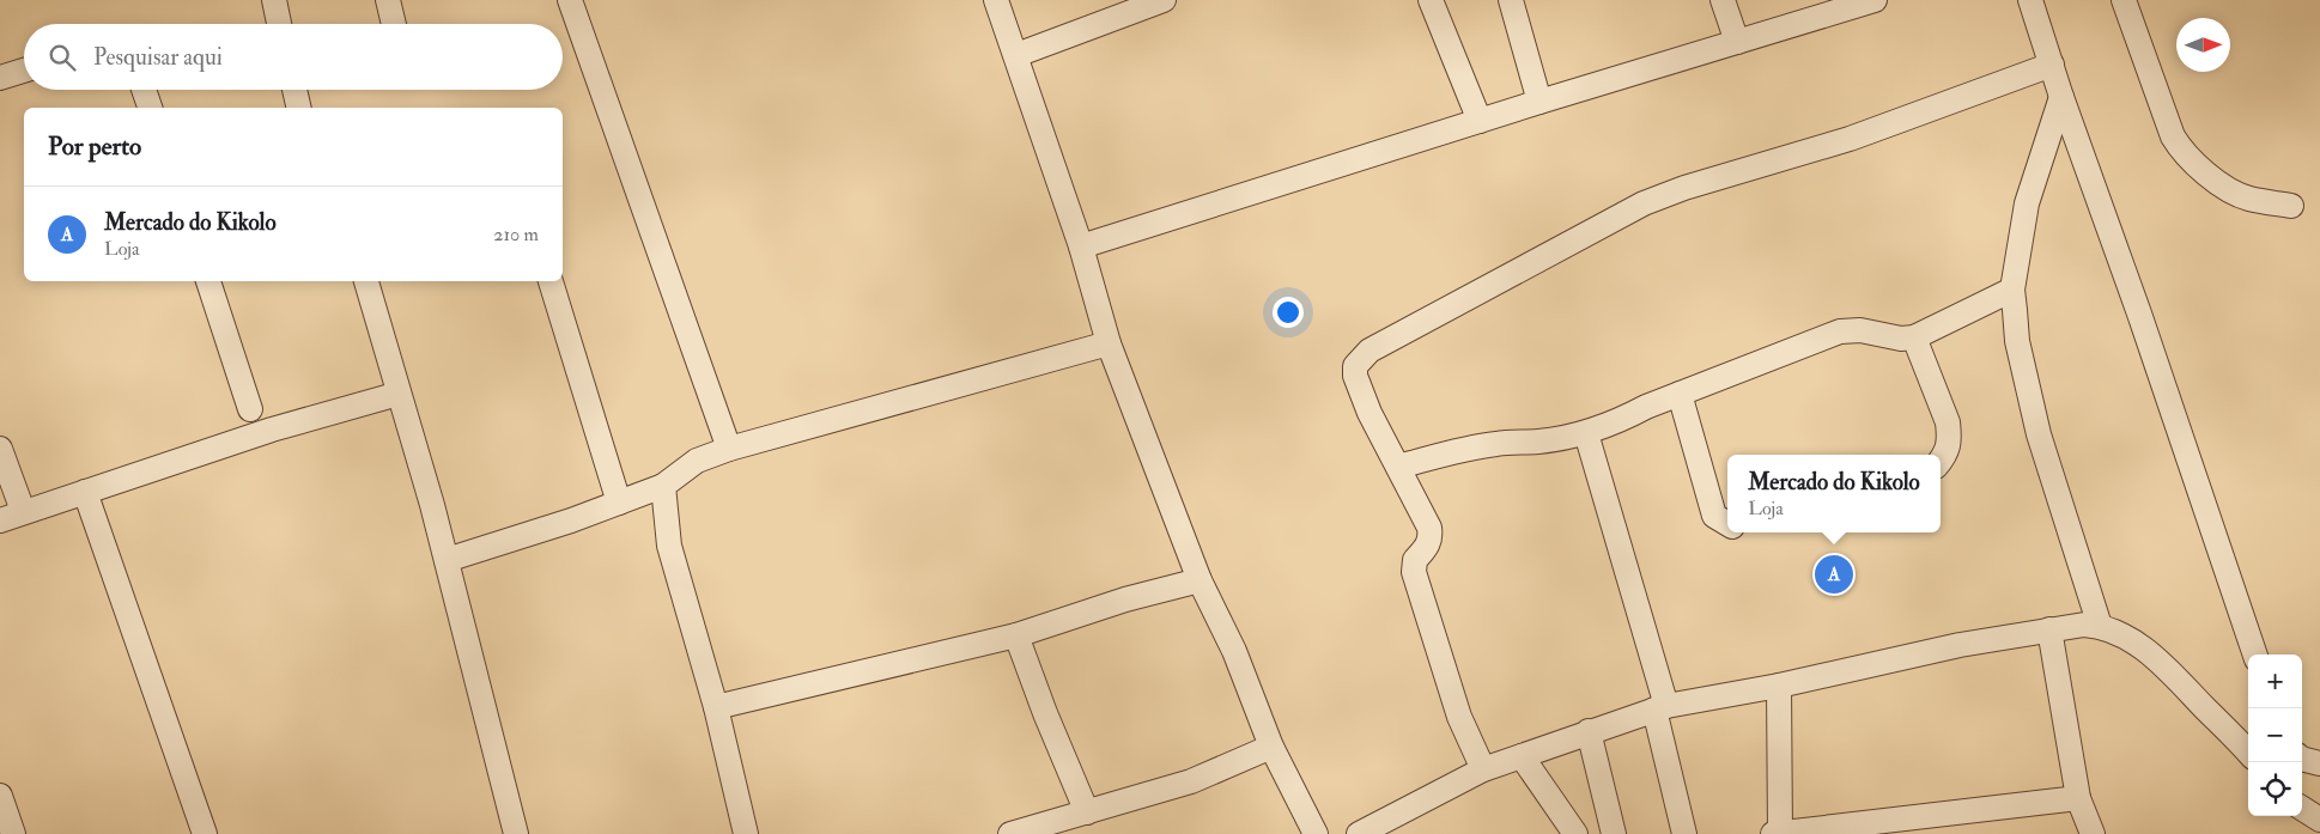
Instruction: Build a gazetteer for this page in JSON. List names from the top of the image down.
{
  "north": "right",
  "page": {
    "search": "Pesquisar aqui",
    "heading": "Por perto",
    "list": [
      {
        "mark": "A",
        "name": "Mercado do Kikolo",
        "note": "Loja",
        "value": "210 m"
      }
    ],
    "popup": ["Mercado do Kikolo", "Loja"],
    "pins": "A",
    "map_buttons": ["+", "−"]
  }
}
